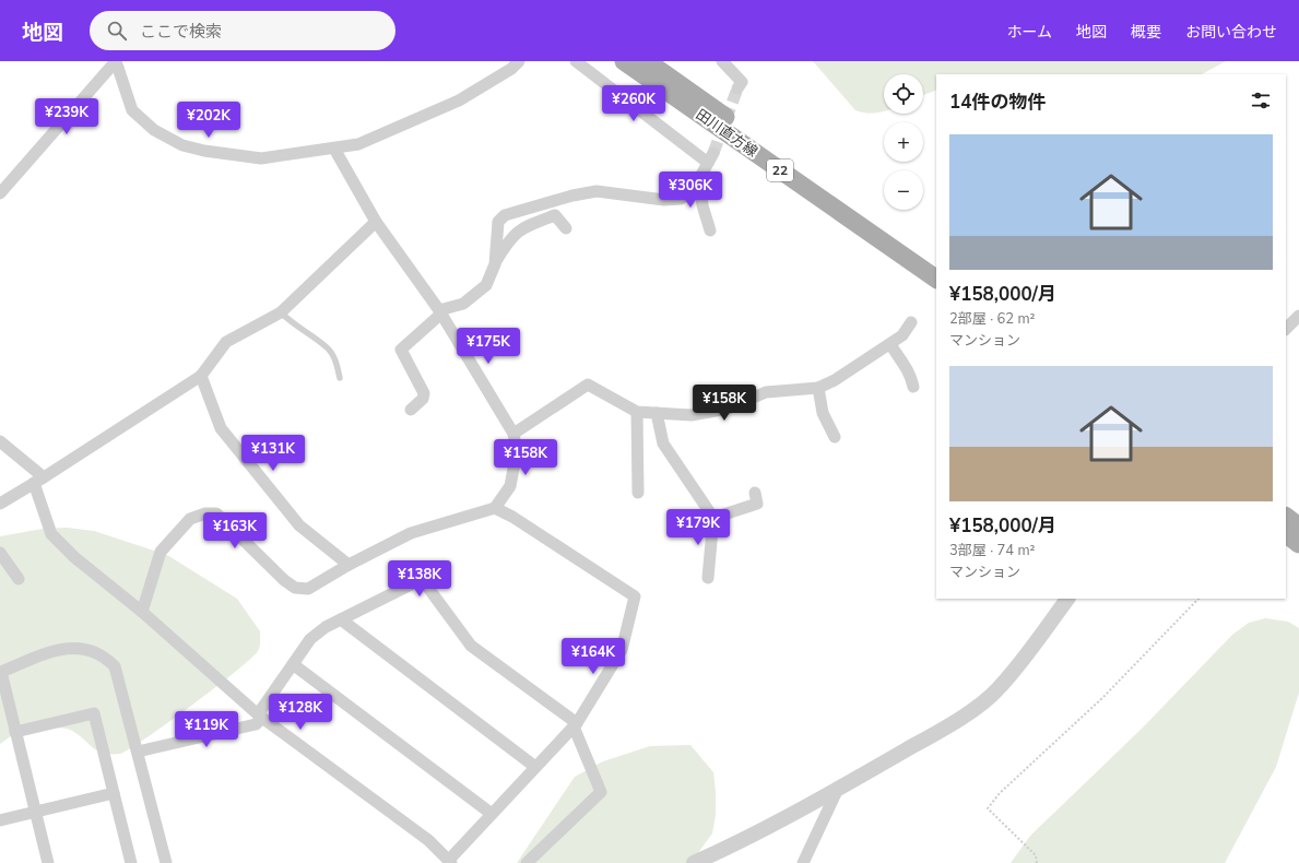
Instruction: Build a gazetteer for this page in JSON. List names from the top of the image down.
{
  "streets": {
    "main road": ["田川直方線", "22"]
  },
  "page": {
    "header": "地図",
    "search": "ここで検索",
    "nav": [
      "ホーム",
      "地図",
      "概要",
      "お問い合わせ"
    ],
    "map_buttons": ["+", "−"],
    "heading": "14件の物件",
    "price": [
      "¥260K",
      "¥239K",
      "¥202K",
      "¥306K",
      "¥175K",
      "¥158K",
      "¥131K",
      "¥158K",
      "¥179K",
      "¥163K",
      "¥138K",
      "¥164K",
      "¥128K",
      "¥119K"
    ],
    "list": [
      {
        "name": "¥158,000/月",
        "note": "2部屋 · 62 m² · マンション"
      },
      {
        "name": "¥158,000/月",
        "note": "3部屋 · 74 m² · マンション"
      }
    ]
  }
}
